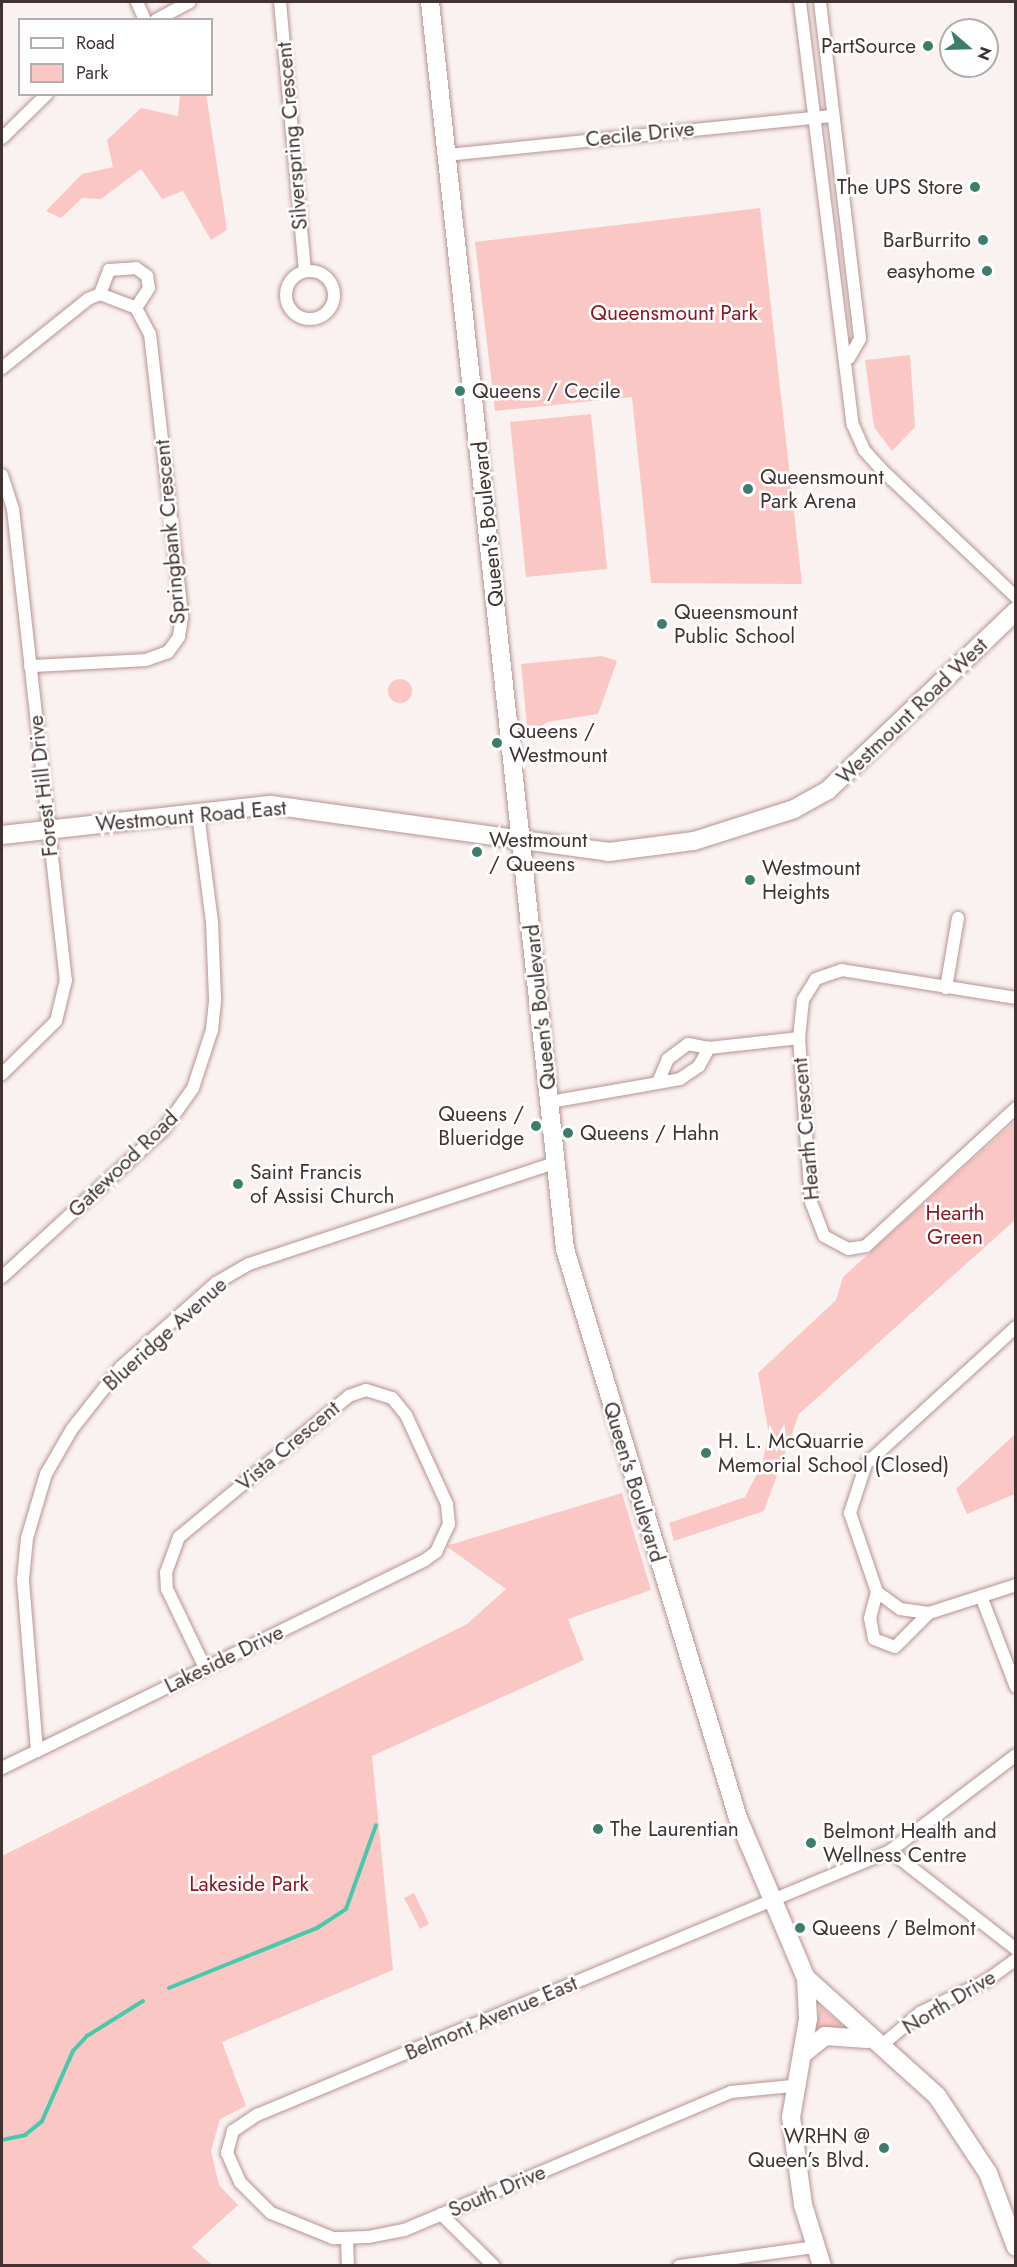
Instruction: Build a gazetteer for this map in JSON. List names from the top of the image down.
{
  "streets": {
    "street": [
      "Cecile Drive",
      "Silverspring Crescent",
      "Queen's Boulevard",
      "Springbank Crescent",
      "Westmount Road West",
      "Forest Hill Drive",
      "Westmount Road East",
      "Hearth Crescent",
      "Gatewood Road",
      "Blueridge Avenue",
      "Vista Crescent",
      "Lakeside Drive",
      "North Drive",
      "Belmont Avenue East",
      "South Drive"
    ]
  },
  "crossings": [
    ["Cecile Drive", "Queen's Boulevard"],
    ["Queen's Boulevard", "Westmount Road West"],
    ["Queen's Boulevard", "Westmount Road East"],
    ["Queen's Boulevard", "Blueridge Avenue"],
    ["Queen's Boulevard", "North Drive"],
    ["Queen's Boulevard", "Belmont Avenue East"],
    ["Queen's Boulevard", "South Drive"],
    ["Springbank Crescent", "Forest Hill Drive"],
    ["Westmount Road West", "Westmount Road East"],
    ["Forest Hill Drive", "Westmount Road East"],
    ["Westmount Road East", "Gatewood Road"],
    ["Blueridge Avenue", "Lakeside Drive"],
    ["Vista Crescent", "Lakeside Drive"],
    ["Belmont Avenue East", "South Drive"]
  ],
  "parks": ["Queensmount Park", "Hearth Green", "Lakeside Park"],
  "places": [
    "PartSource",
    "The UPS Store",
    "BarBurrito",
    "easyhome",
    "Queens / Cecile",
    "Queensmount Park Arena",
    "Queensmount Public School",
    "Queens / Westmount",
    "Westmount / Queens",
    "Westmount Heights",
    "Queens / Blueridge",
    "Queens / Hahn",
    "Saint Francis of Assisi Church",
    "H. L. McQuarrie Memorial School (Closed)",
    "The Laurentian",
    "Belmont Health and Wellness Centre",
    "Queens / Belmont",
    "WRHN @ Queen’s Blvd."
  ],
  "legend": ["Road", "Park"],
  "north": "right"
}
